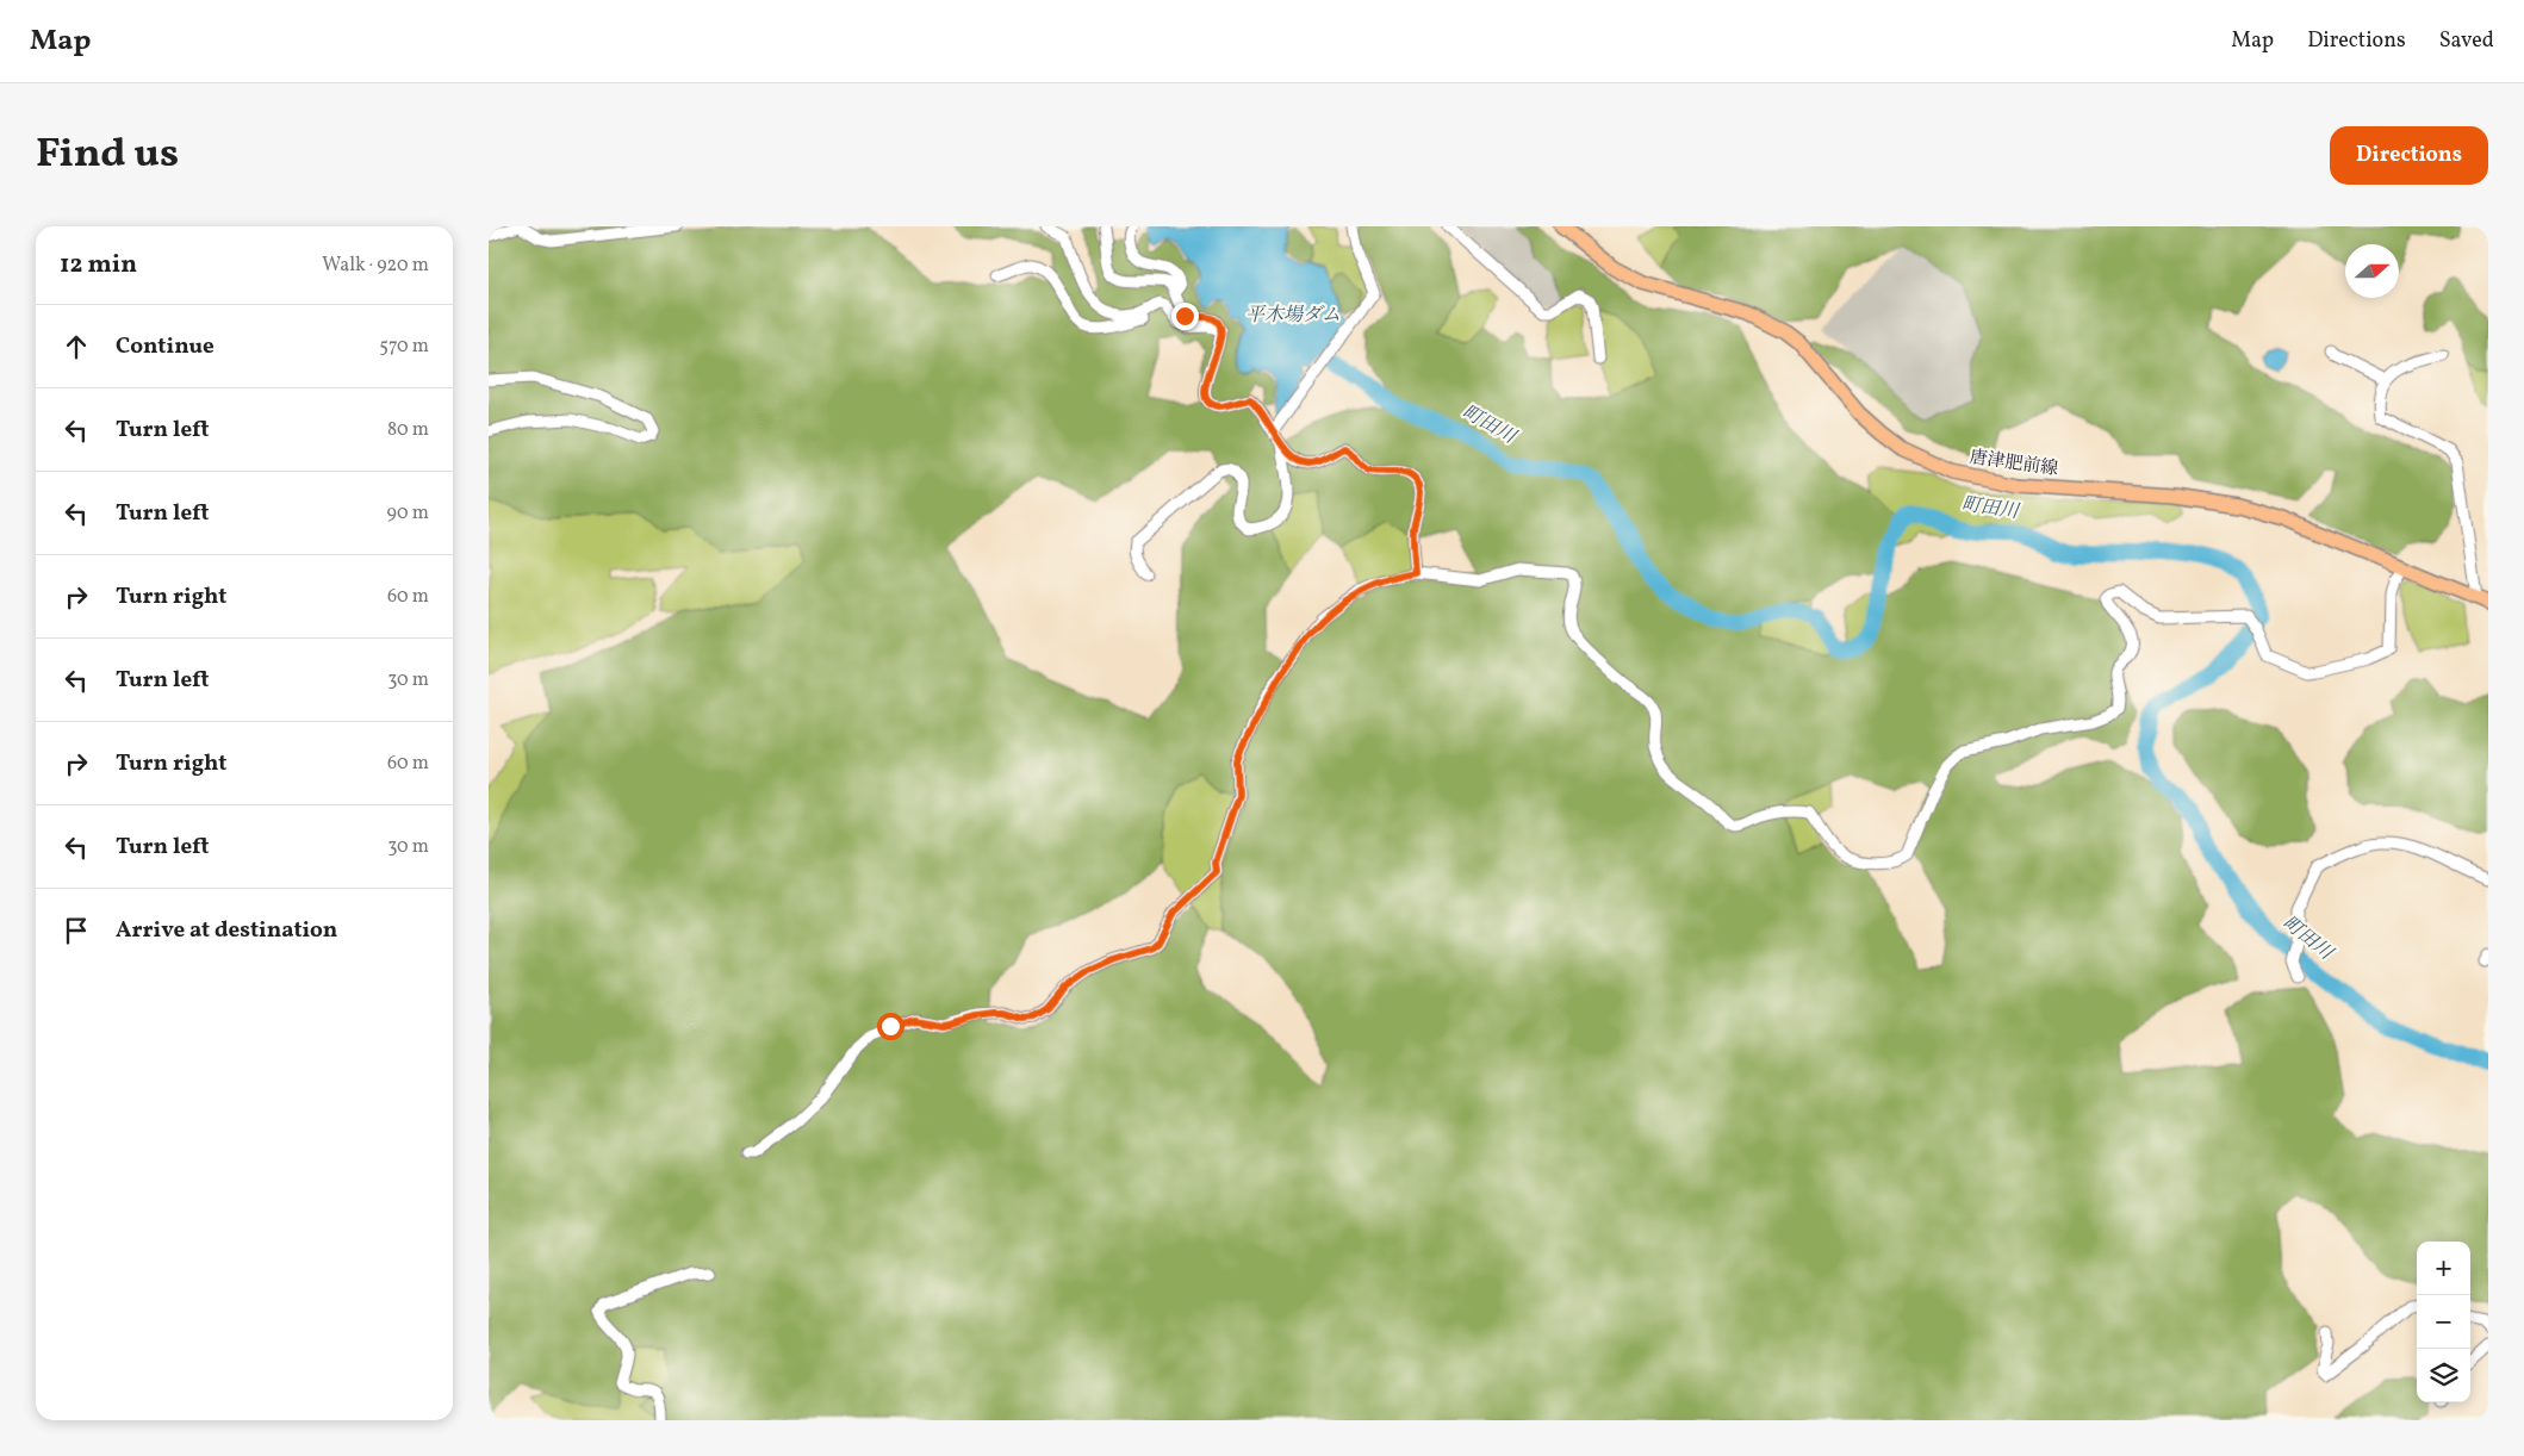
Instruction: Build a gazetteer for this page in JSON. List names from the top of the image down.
{
  "streets": {
    "main road": ["唐津肥前線"]
  },
  "water": ["平木場ダム", "町田川"],
  "north": "right",
  "page": {
    "header": "Map",
    "nav": ["Map", "Directions", "Saved"],
    "title": "Find us",
    "buttons": "Directions",
    "heading": ["12 min", "Walk · 920 m"],
    "list": [
      ["Continue", "570 m"],
      ["Turn left", "80 m"],
      ["Turn left", "90 m"],
      ["Turn right", "60 m"],
      ["Turn left", "30 m"],
      ["Turn right", "60 m"],
      ["Turn left", "30 m"],
      "Arrive at destination"
    ],
    "map_buttons": ["+", "−"]
  }
}
